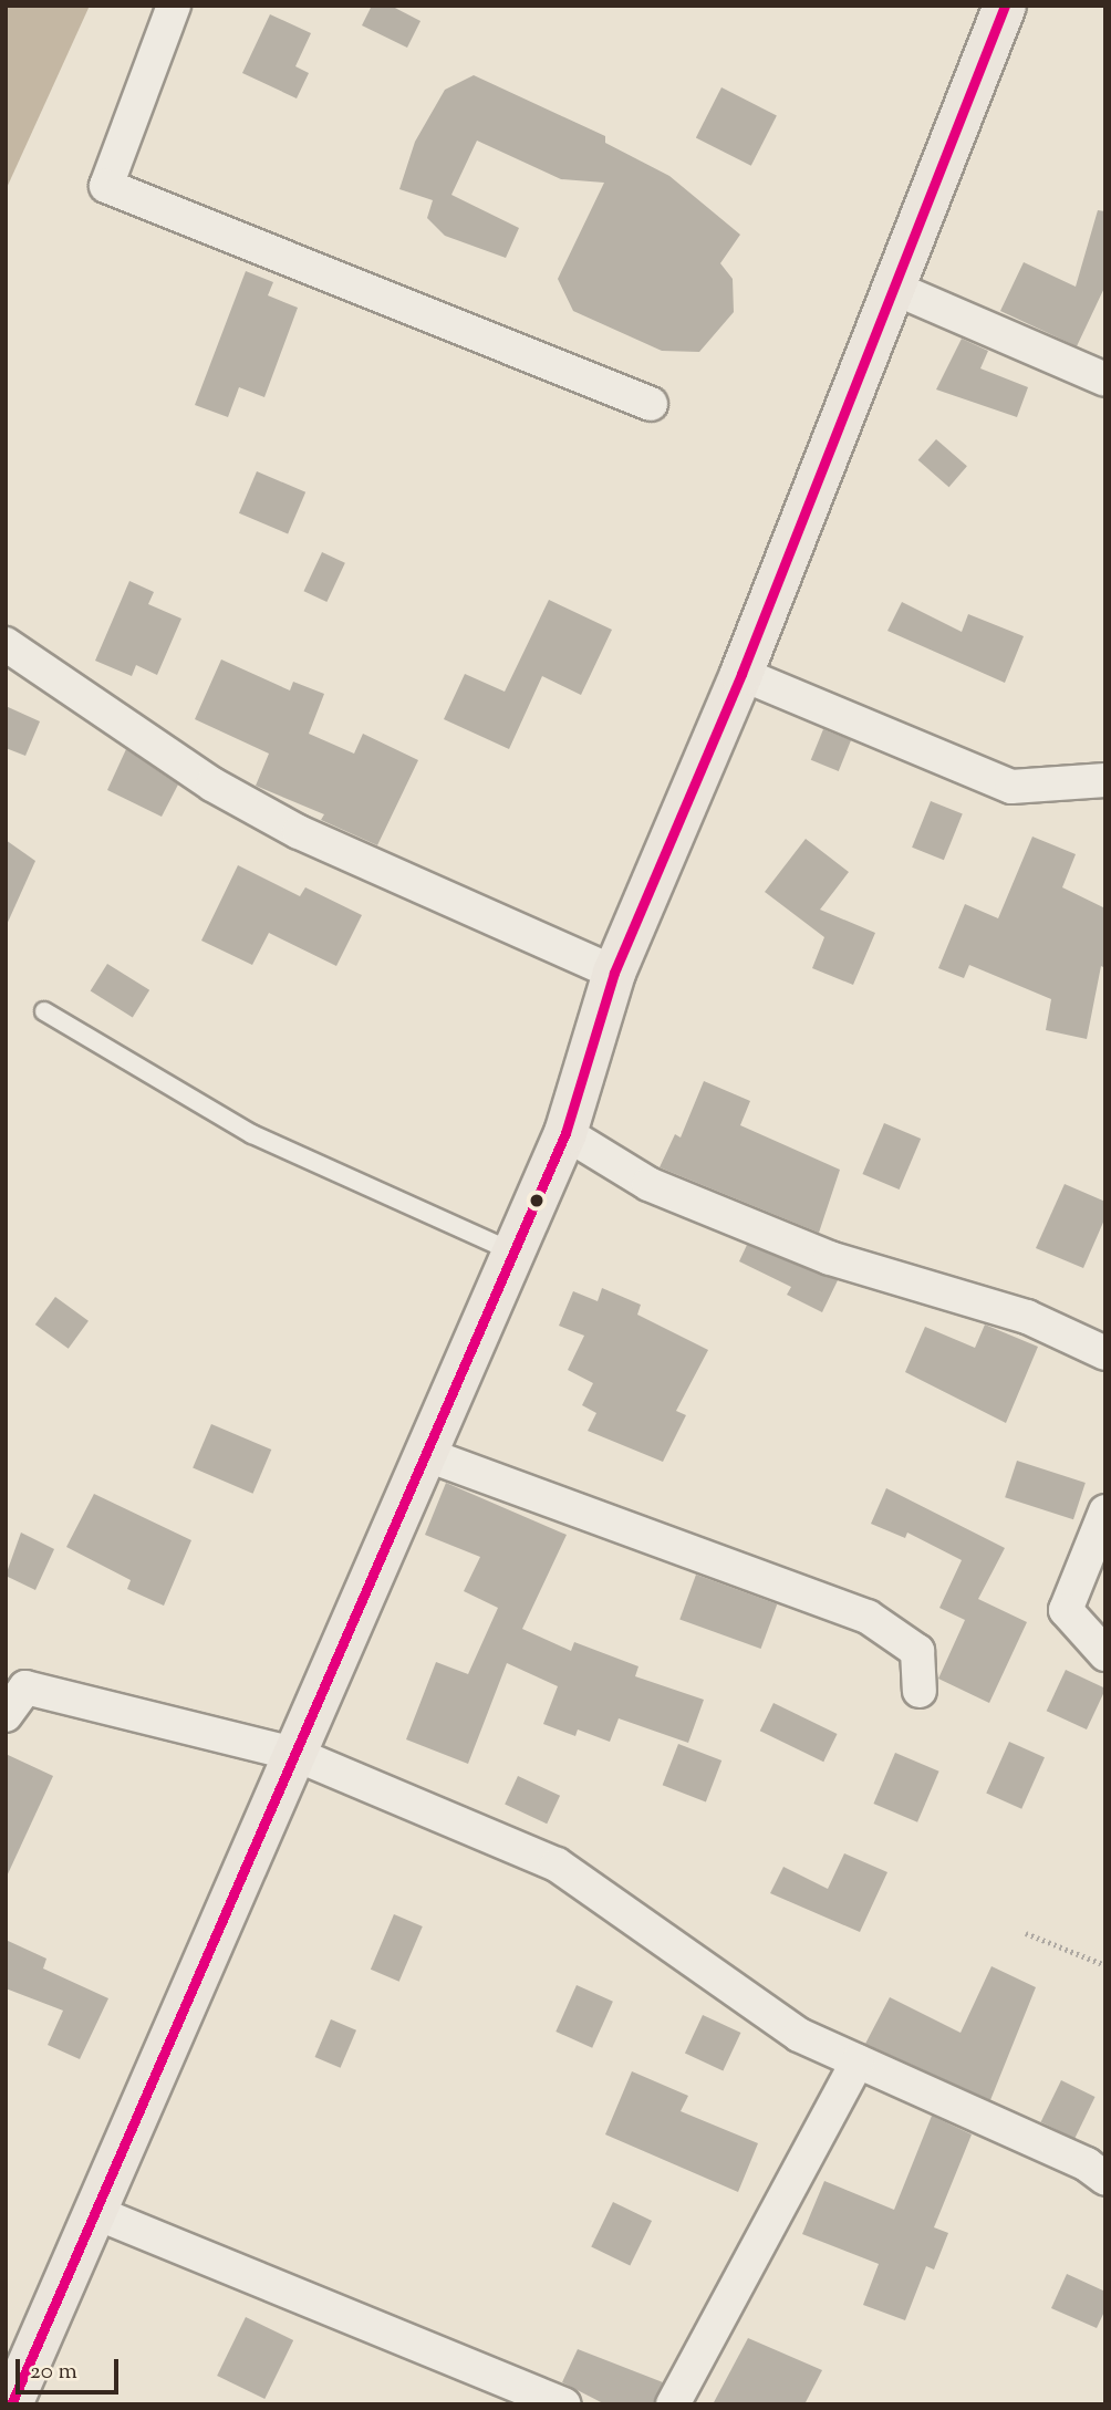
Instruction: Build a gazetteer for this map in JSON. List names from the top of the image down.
{
  "scale_bar": "20 m"
}
